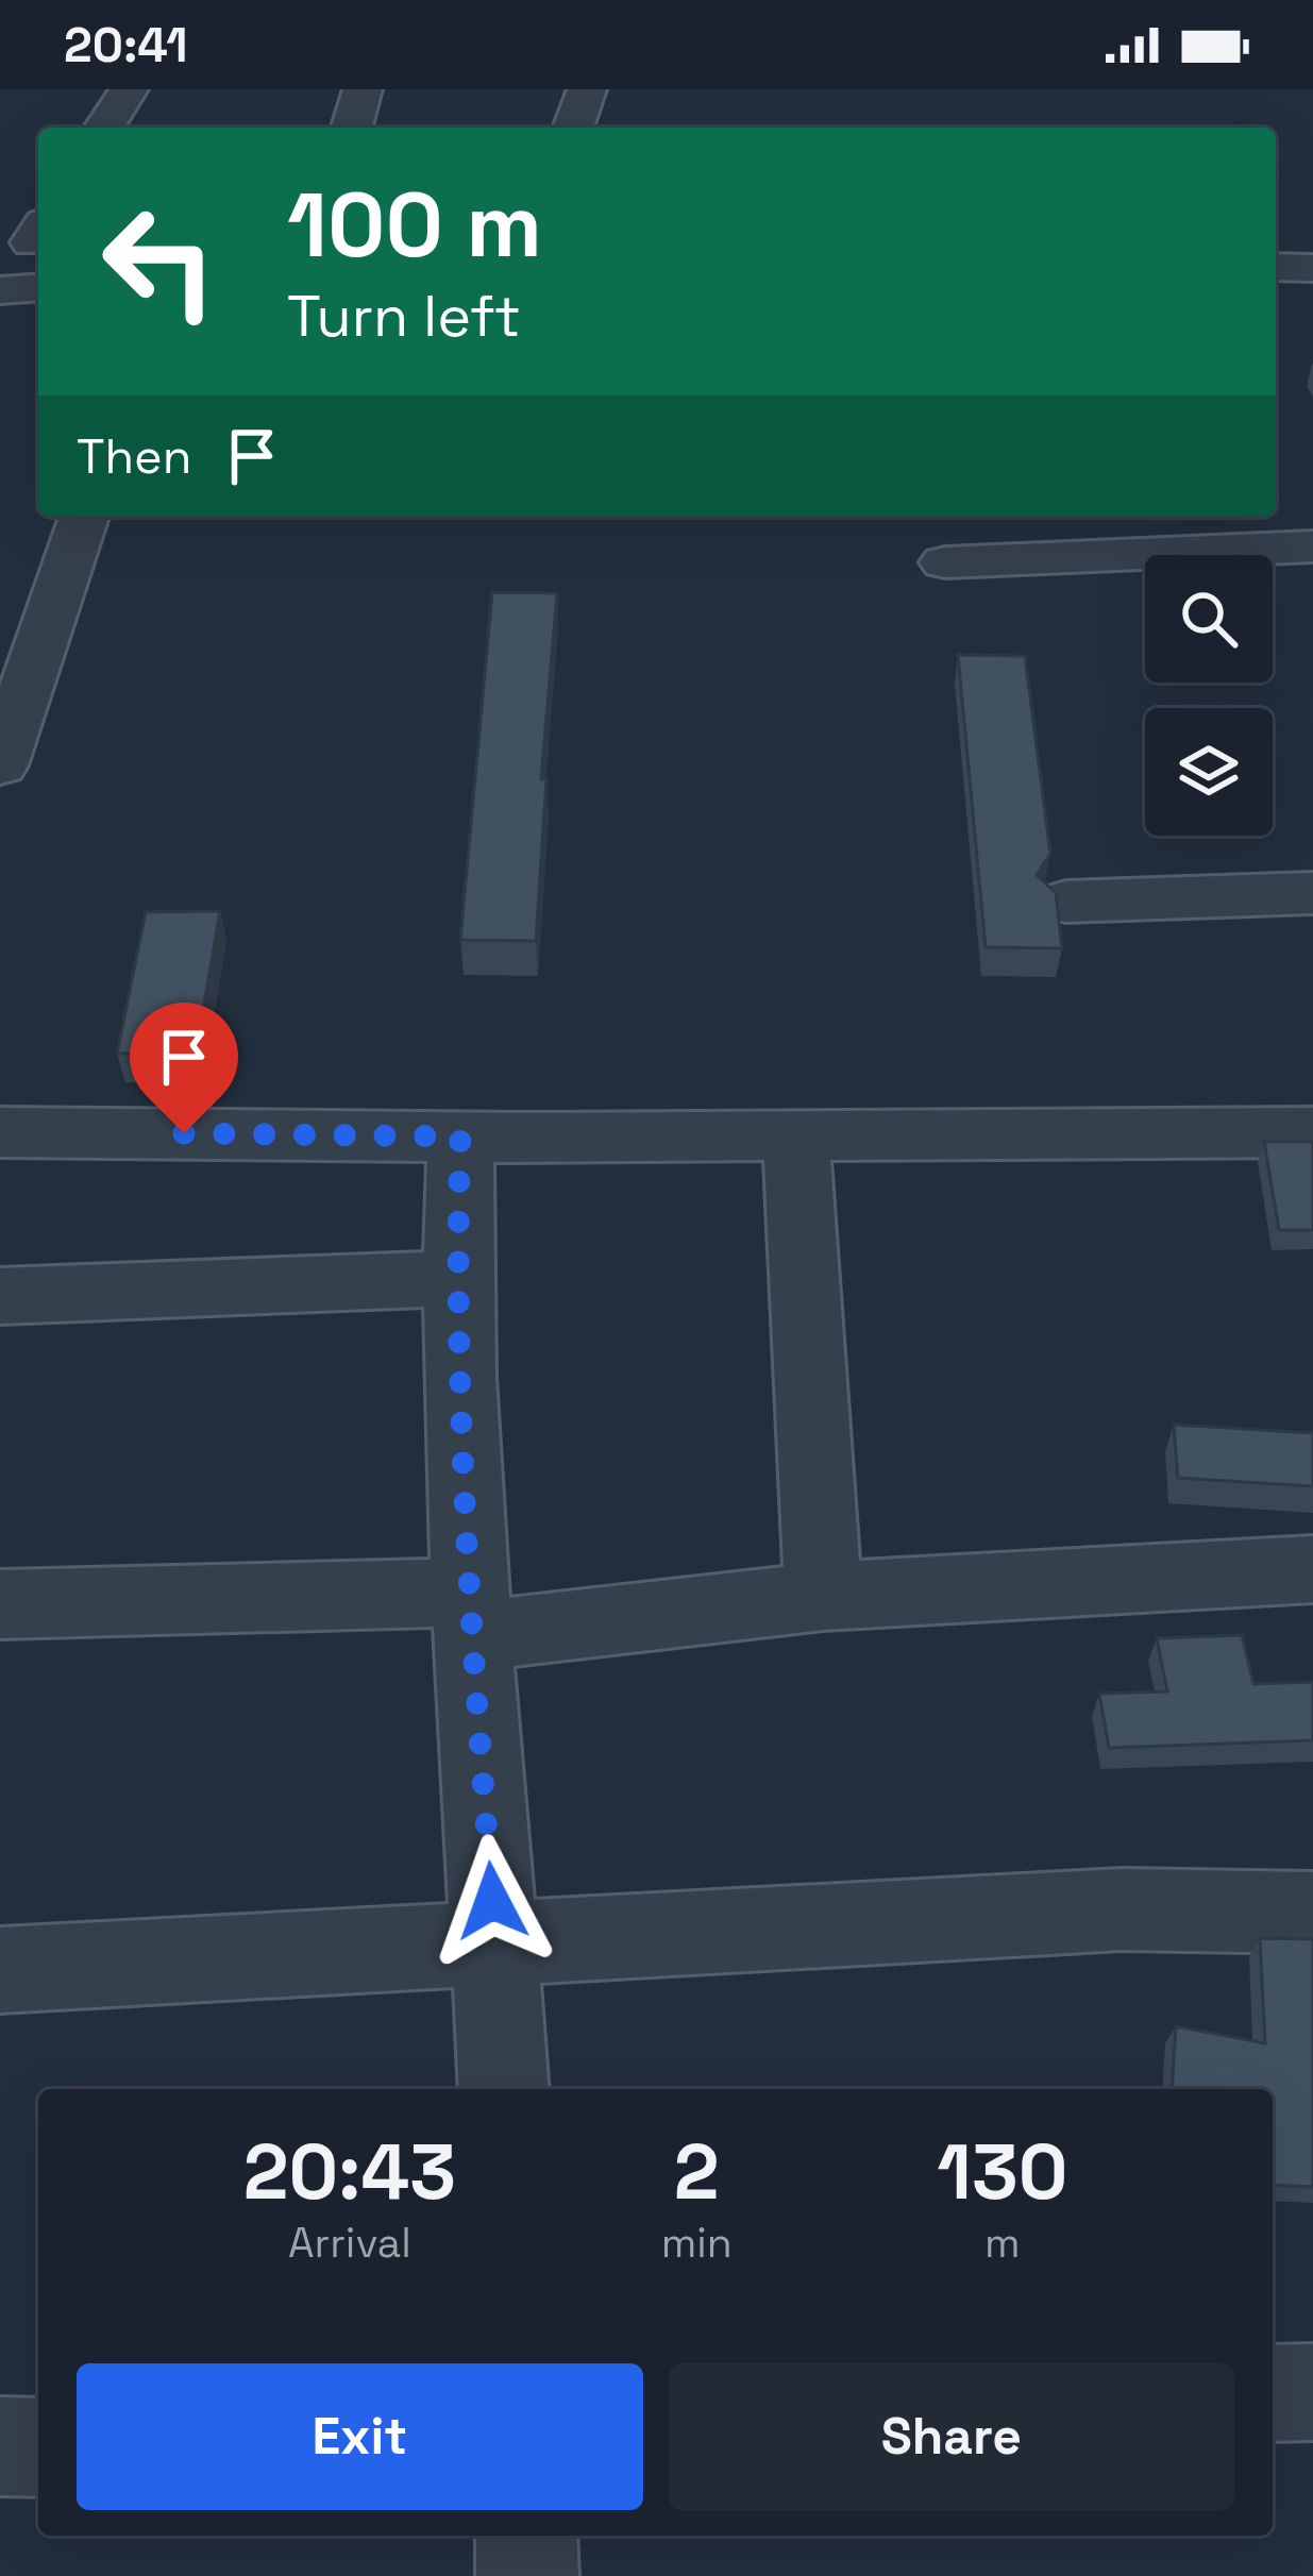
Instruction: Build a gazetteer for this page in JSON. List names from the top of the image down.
{
  "page": {
    "status": "20:41",
    "turn": ["100 m", "Turn left"],
    "then": "Then",
    "eta": [
      "20:43",
      "Arrival",
      "2",
      "min",
      "130",
      "m"
    ],
    "buttons": ["Exit", "Share"]
  }
}
